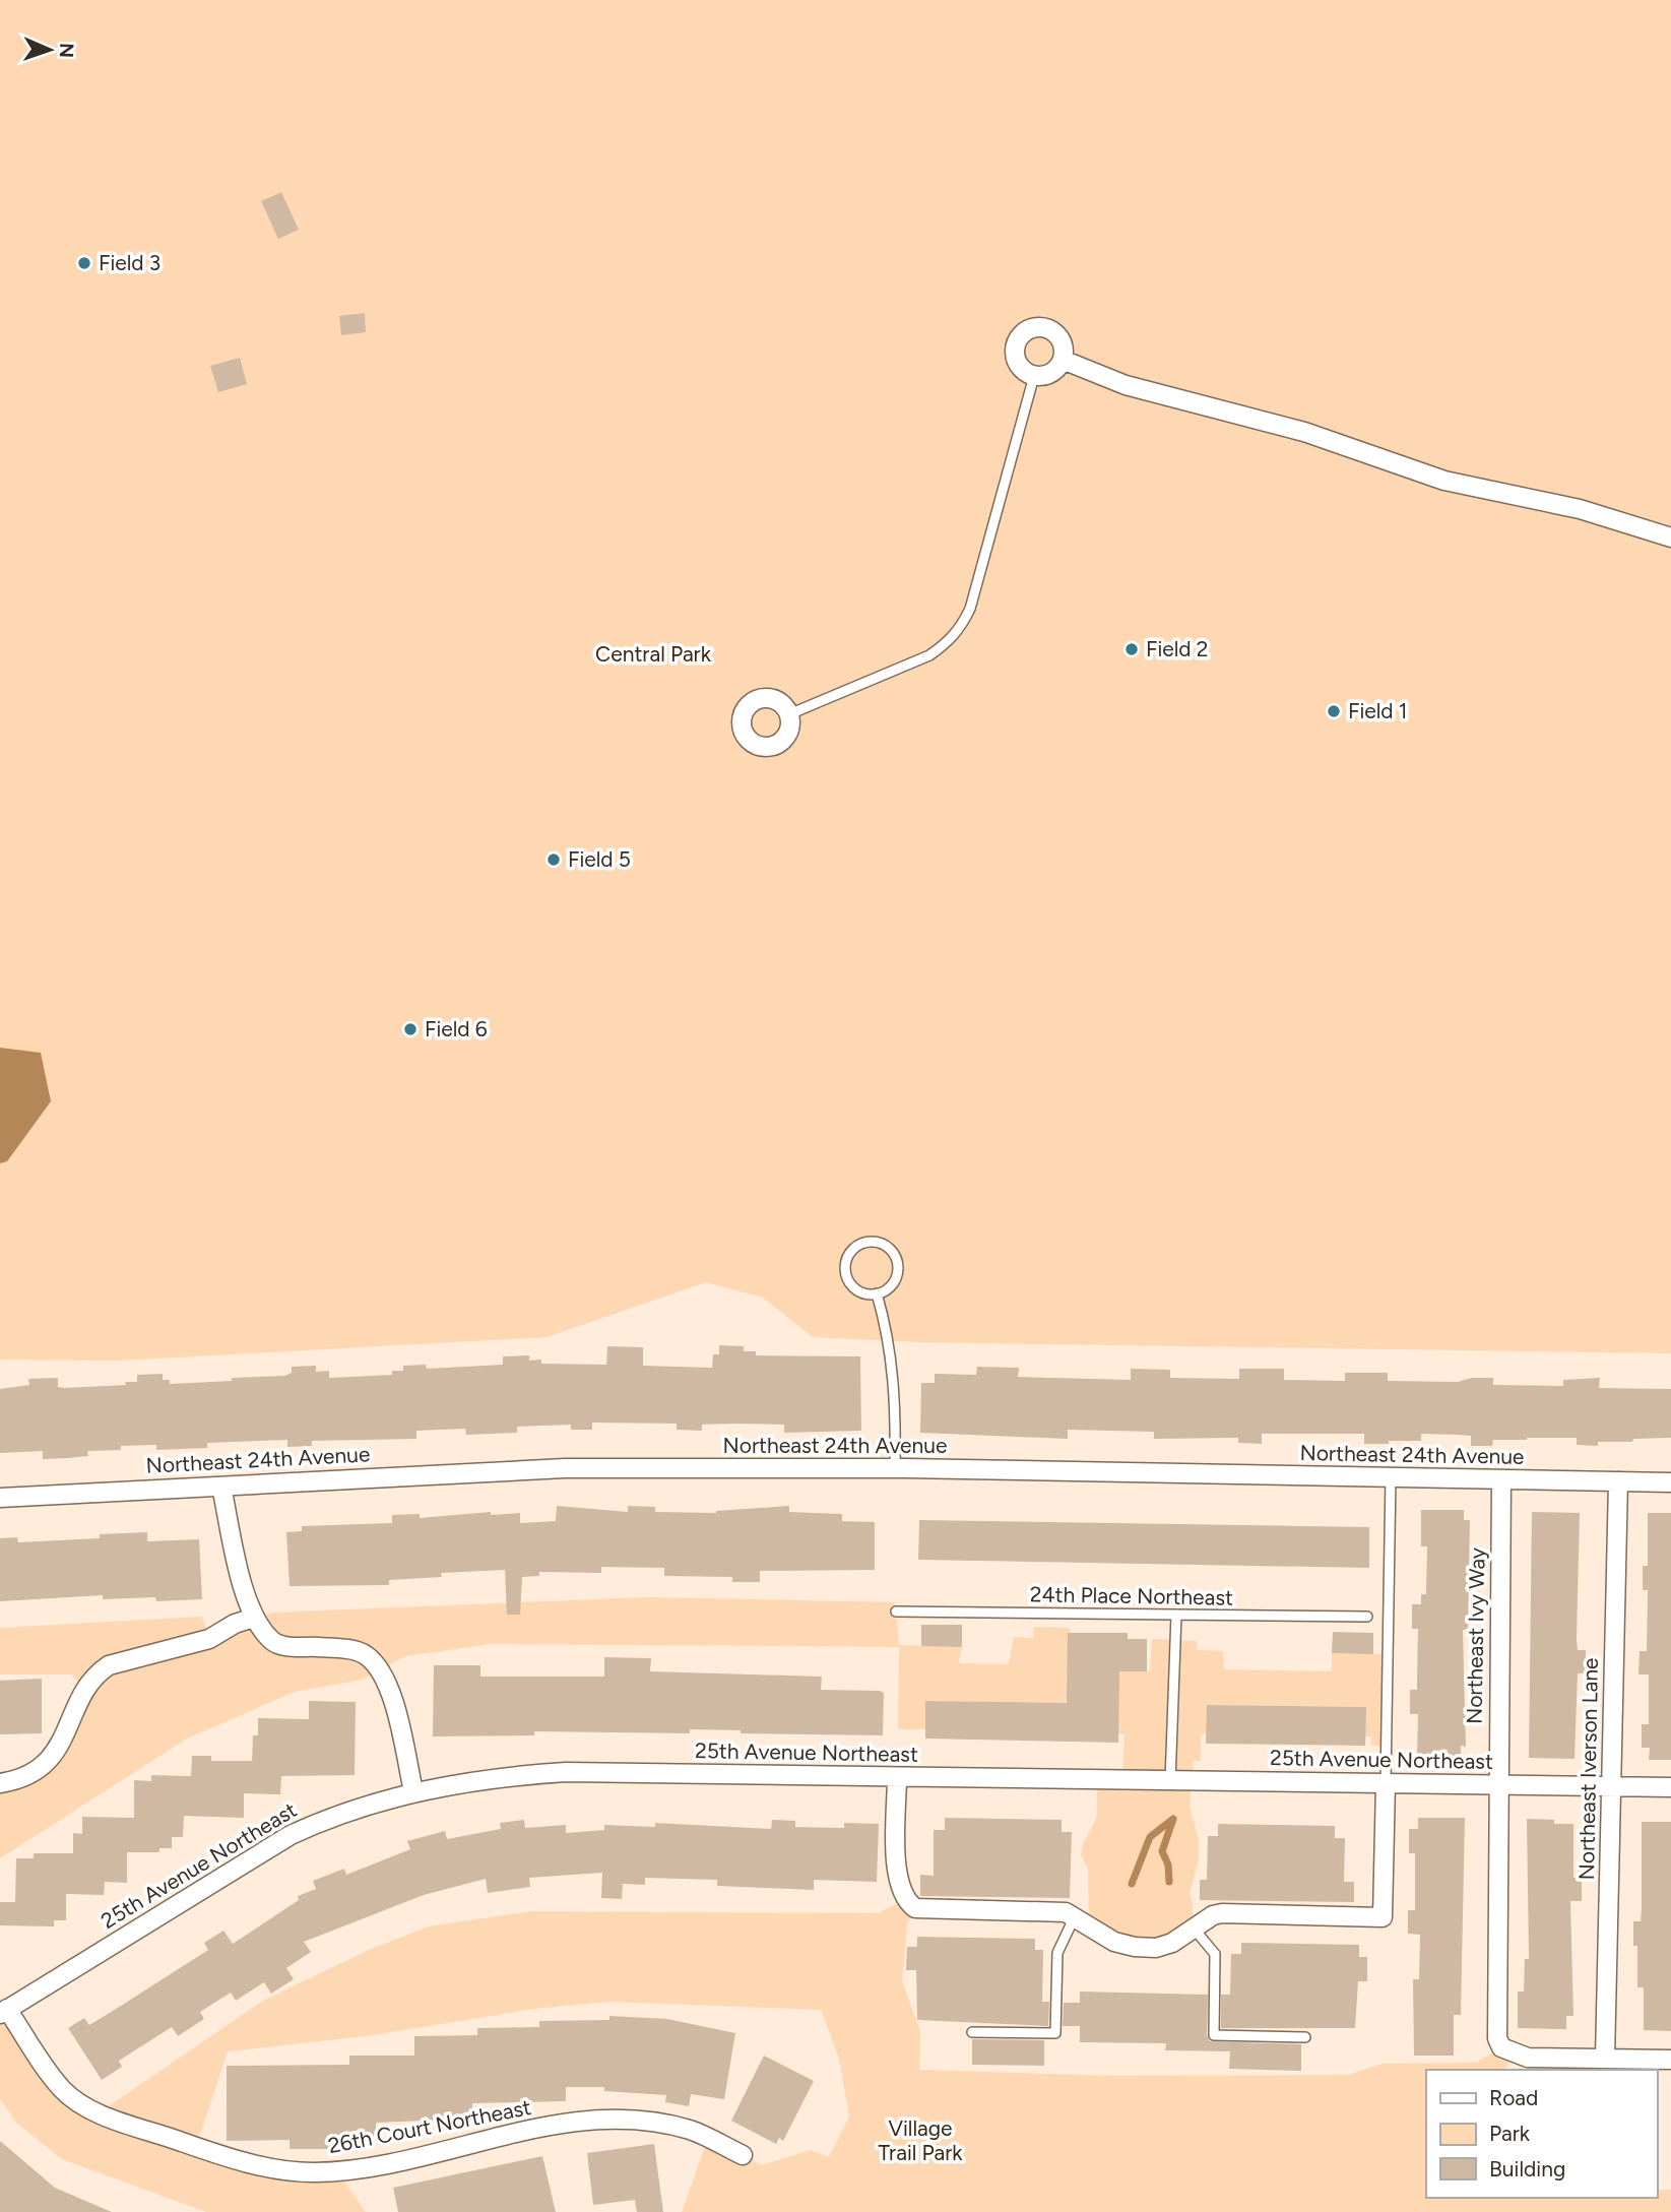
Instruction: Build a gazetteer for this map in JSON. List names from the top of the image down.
{
  "streets": {
    "street": [
      "Northeast 24th Avenue",
      "Northeast Ivy Way",
      "25th Avenue Northeast",
      "Northeast Iverson Lane",
      "26th Court Northeast"
    ],
    "lane": ["24th Place Northeast"]
  },
  "crossings": [
    ["Northeast 24th Avenue", "Northeast Ivy Way"],
    ["Northeast 24th Avenue", "Northeast Iverson Lane"],
    ["Northeast Ivy Way", "25th Avenue Northeast"],
    ["Northeast Ivy Way", "Northeast Iverson Lane"],
    ["25th Avenue Northeast", "Northeast Iverson Lane"],
    ["25th Avenue Northeast", "26th Court Northeast"]
  ],
  "parks": ["Central Park", "Village Trail Park"],
  "places": [
    "Field 3",
    "Field 2",
    "Field 1",
    "Field 5",
    "Field 6"
  ],
  "legend": ["Road", "Park", "Building"],
  "north": "right"
}
